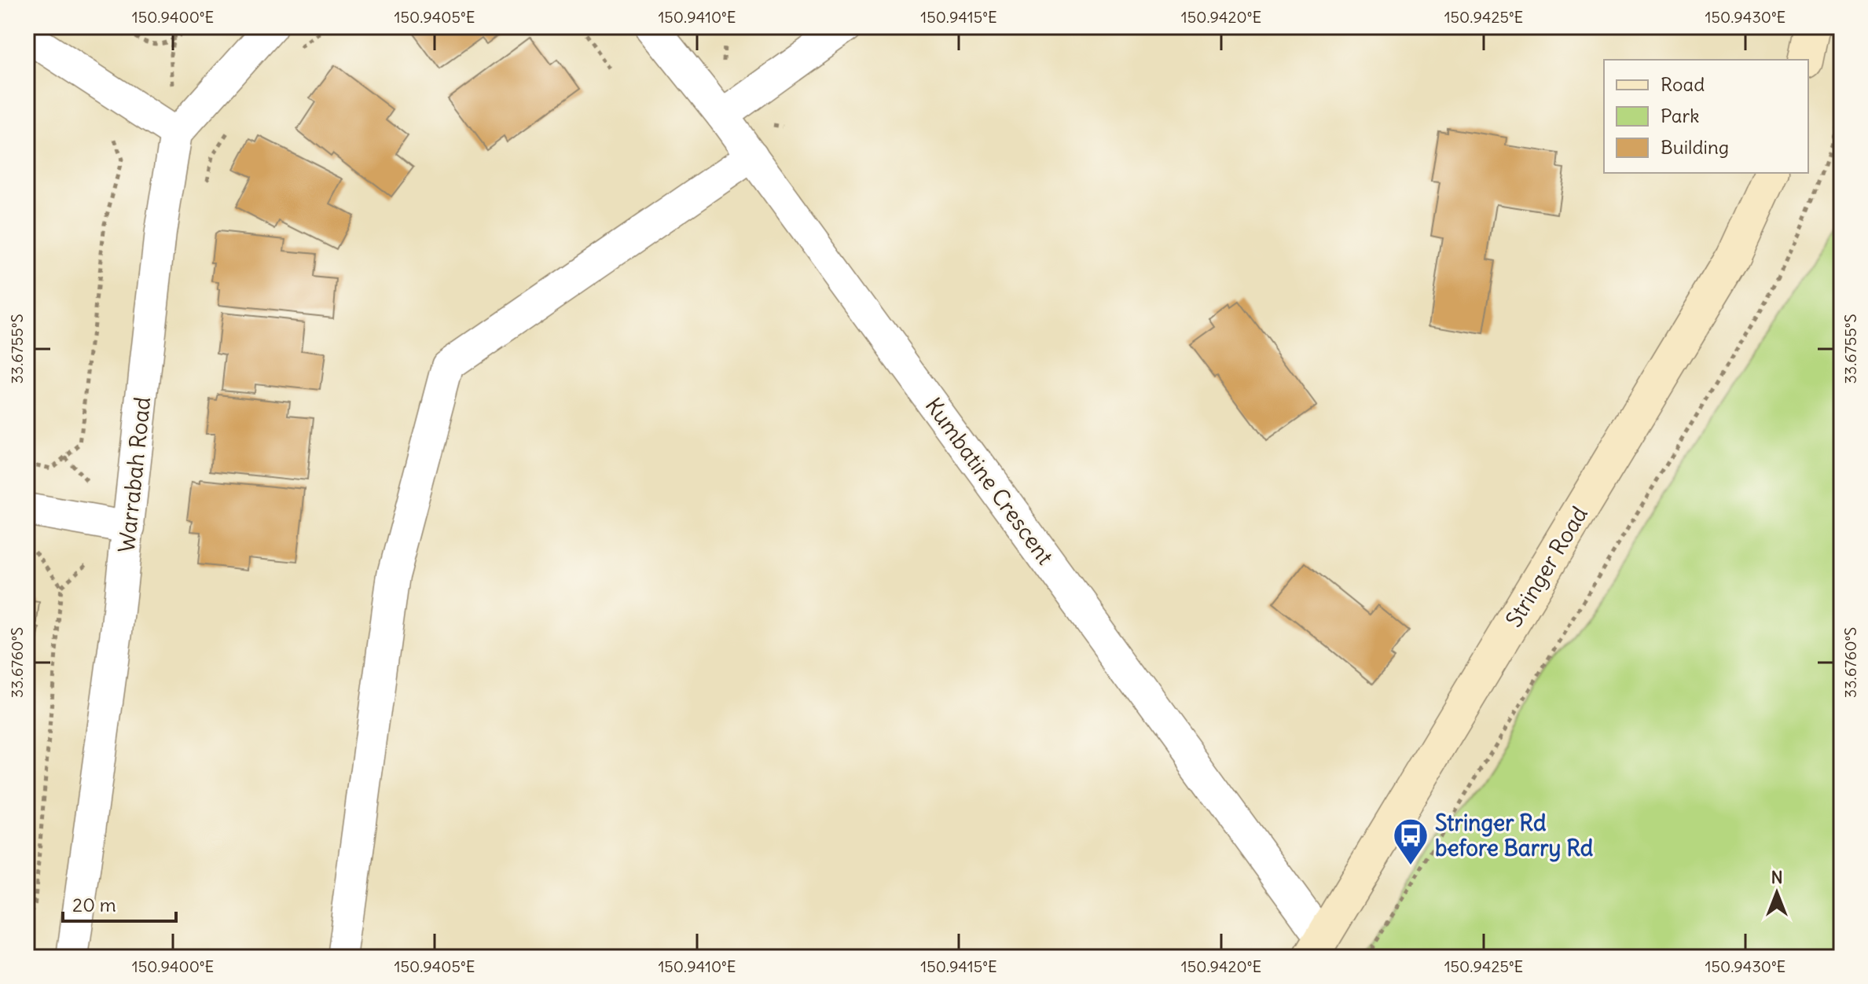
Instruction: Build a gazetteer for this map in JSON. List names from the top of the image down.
{
  "streets": {
    "street": ["Warrabah Road", "Kumbatine Crescent", "Stringer Road"]
  },
  "crossings": [
    ["Kumbatine Crescent", "Stringer Road"]
  ],
  "places": {
    "bus stop": ["Stringer Rd before Barry Rd"]
  },
  "legend": ["Road", "Park", "Building"],
  "scale_bar": "20 m",
  "north": "top",
  "coordinates": [
    "150.9400°E",
    "150.9405°E",
    "150.9410°E",
    "150.9415°E",
    "150.9420°E",
    "150.9425°E",
    "150.9430°E",
    "33.6755°S",
    "33.6760°S"
  ]
}
